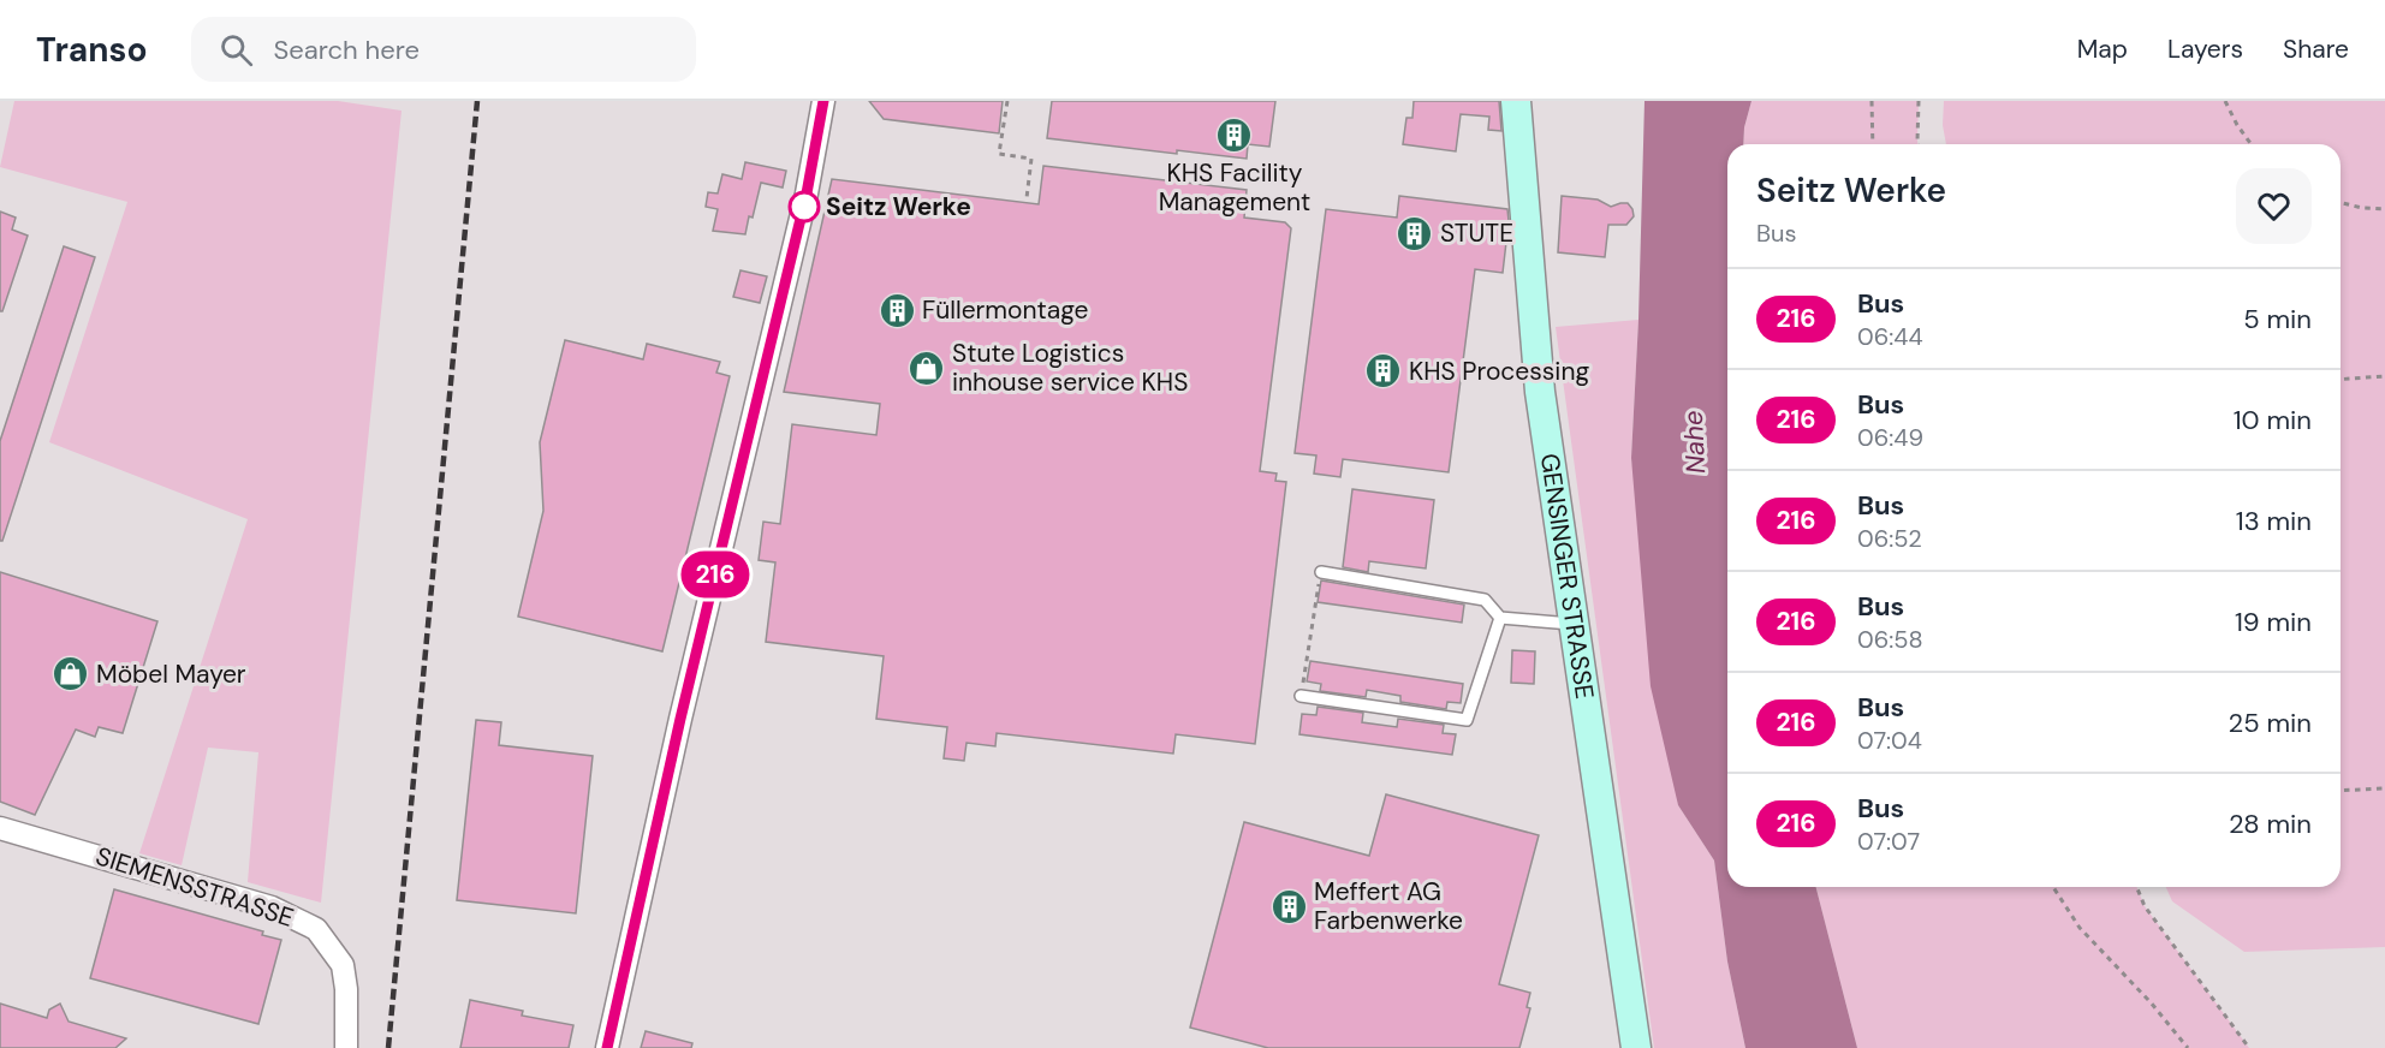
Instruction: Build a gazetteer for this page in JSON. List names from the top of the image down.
{
  "streets": {
    "street": ["GENSINGER STRASSE", "SIEMENSSTRASSE"]
  },
  "water": ["Nahe"],
  "places": {
    "building": [
      "KHS Facility Management",
      "STUTE",
      "Füllermontage",
      "KHS Processing",
      "Meffert AG Farbenwerke"
    ],
    "other": ["Seitz Werke"],
    "shop": ["Stute Logistics inhouse service KHS", "Möbel Mayer"]
  },
  "lines": ["bus line 216"],
  "page": {
    "header": "Transo",
    "search": "Search here",
    "nav": ["Map", "Layers", "Share"],
    "on_map": "216",
    "heading": ["Seitz Werke", "Bus"],
    "list": [
      {
        "mark": "216",
        "name": "Bus",
        "note": "06:44",
        "value": "5 min"
      },
      {
        "mark": "216",
        "name": "Bus",
        "note": "06:49",
        "value": "10 min"
      },
      {
        "mark": "216",
        "name": "Bus",
        "note": "06:52",
        "value": "13 min"
      },
      {
        "mark": "216",
        "name": "Bus",
        "note": "06:58",
        "value": "19 min"
      },
      {
        "mark": "216",
        "name": "Bus",
        "note": "07:04",
        "value": "25 min"
      },
      {
        "mark": "216",
        "name": "Bus",
        "note": "07:07",
        "value": "28 min"
      }
    ]
  }
}
